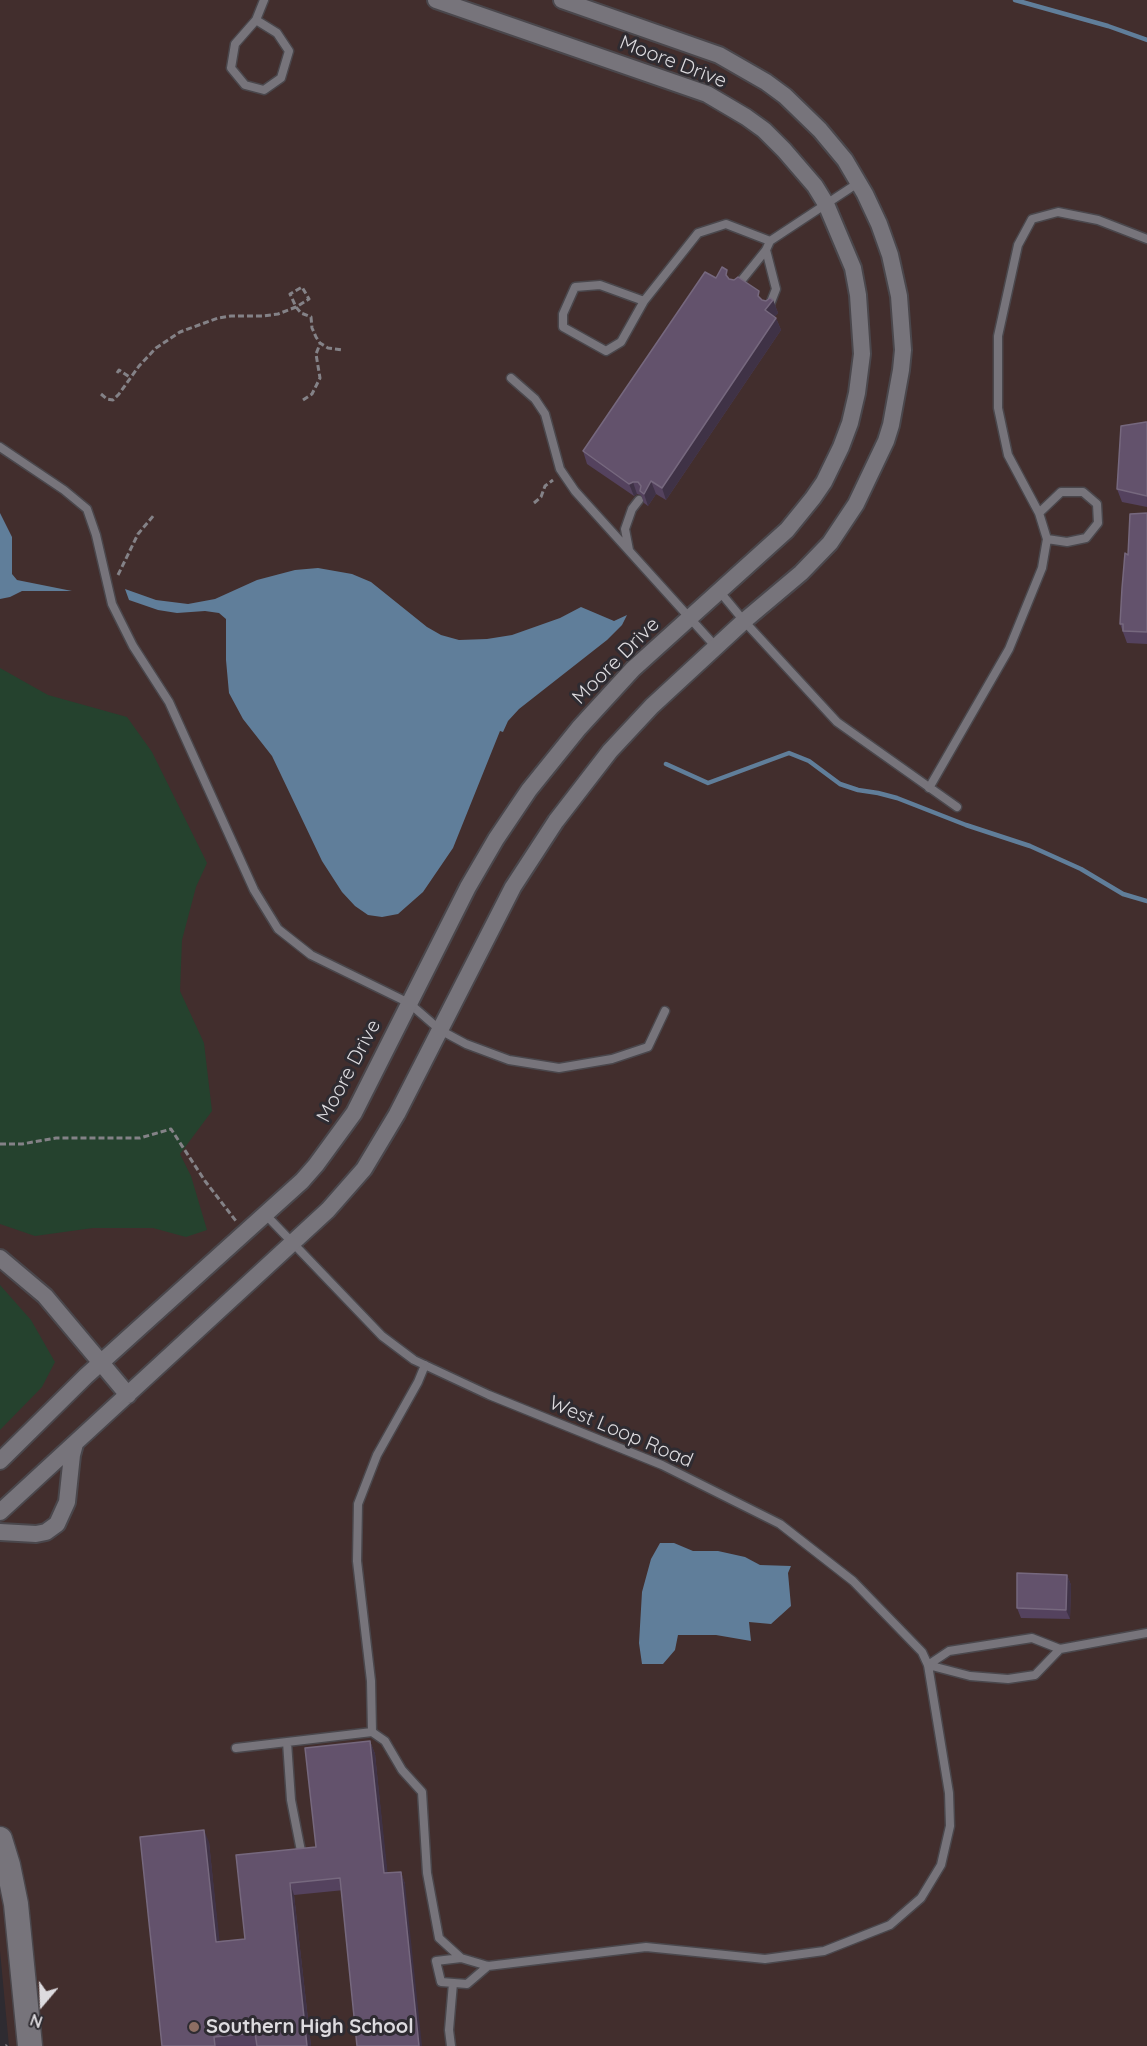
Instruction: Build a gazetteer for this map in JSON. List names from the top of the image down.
{
  "streets": {
    "street": ["Moore Drive"],
    "lane": ["West Loop Road"]
  },
  "crossings": [
    ["Moore Drive", "West Loop Road"]
  ],
  "places": ["Southern High School"],
  "north": "bottom"
}
